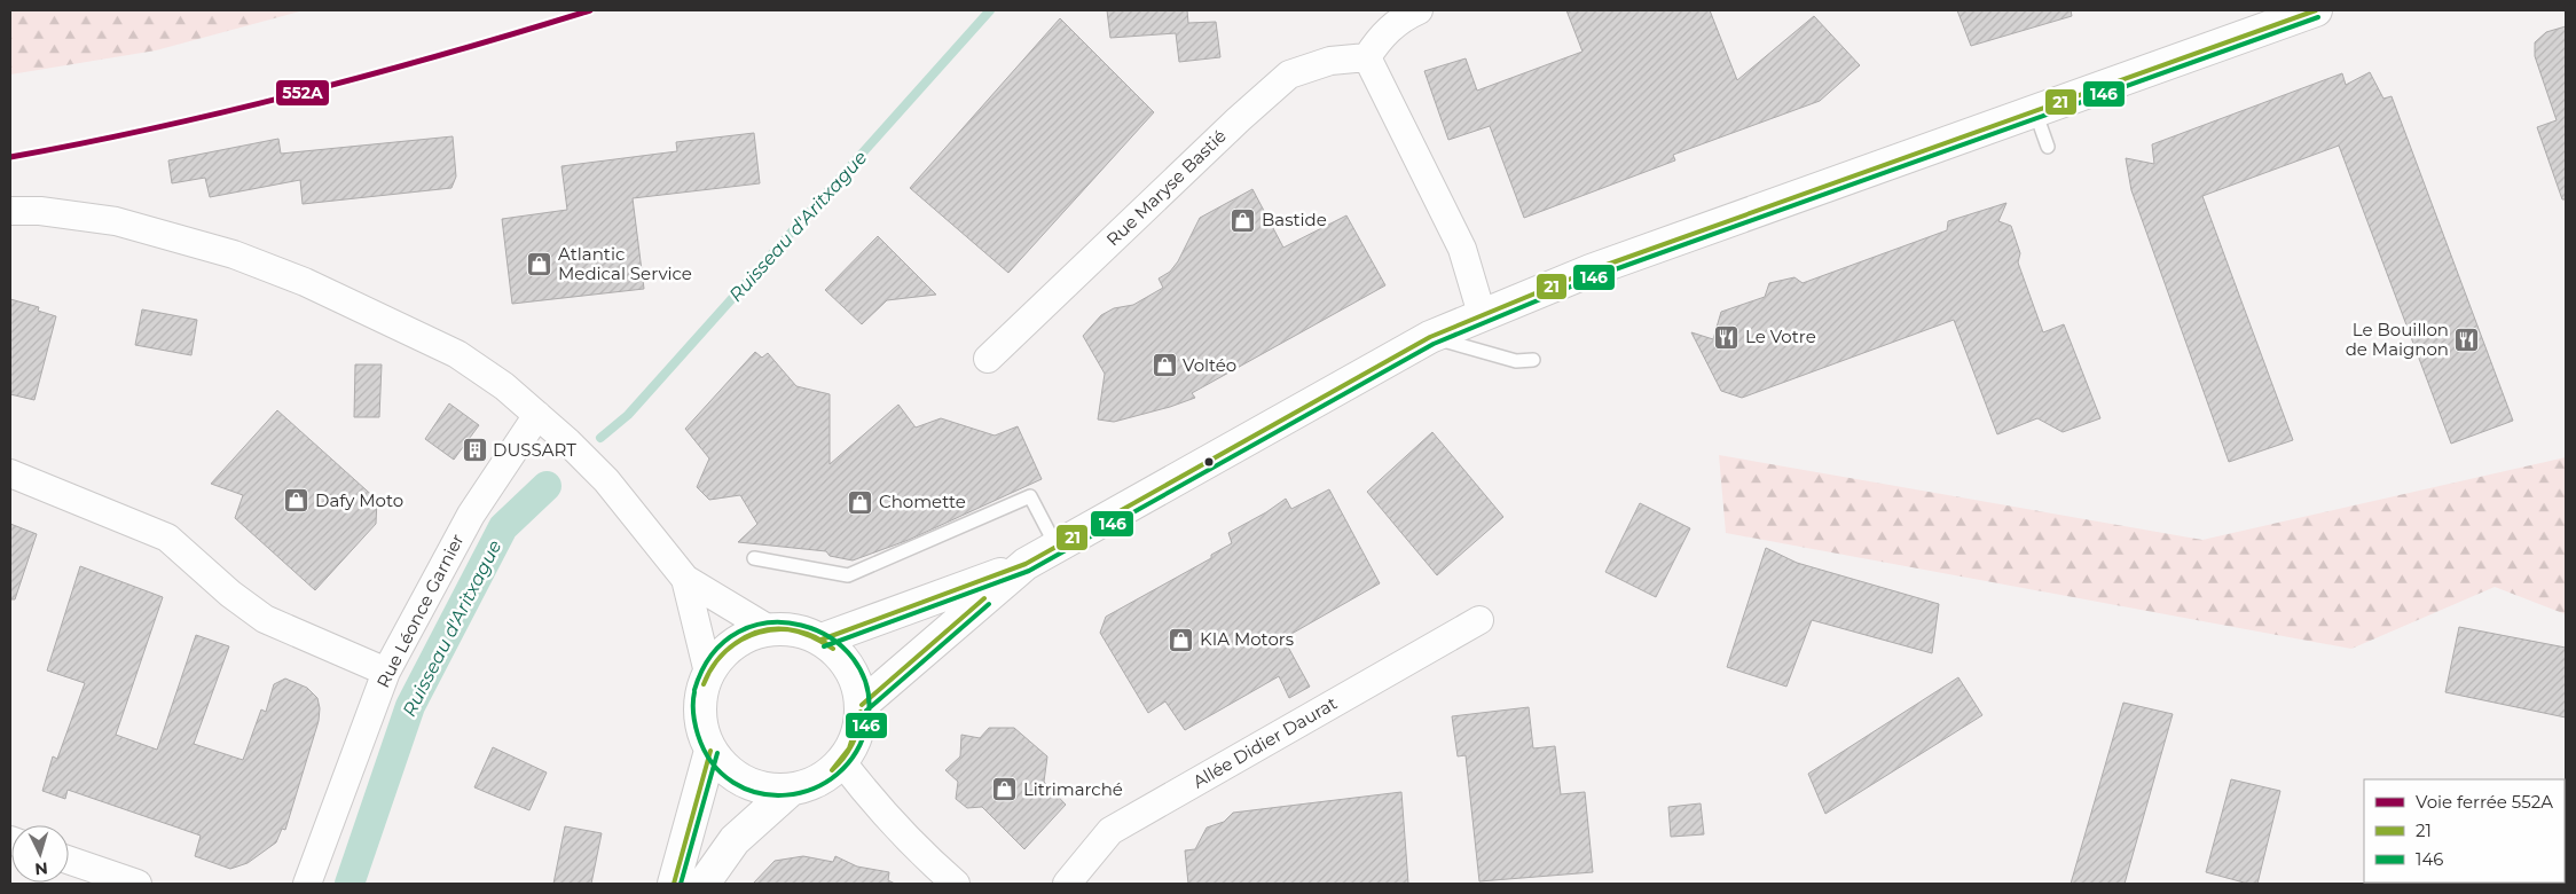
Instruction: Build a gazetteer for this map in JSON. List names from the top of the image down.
{
  "streets": {
    "street": ["Rue Maryse Bastié", "Rue Léonce Garnier", "Allée Didier Daurat"]
  },
  "water": ["Ruisseau d'Aritxague"],
  "places": {
    "shop": [
      "Bastide",
      "Atlantic Medical Service",
      "Voltéo",
      "Dafy Moto",
      "Chomette",
      "KIA Motors",
      "Litrimarché"
    ],
    "restaurant": ["Le Votre", "Le Bouillon de Maignon"],
    "building": ["DUSSART"]
  },
  "lines": ["rail line 552A", "transit line 21", "transit line 146"],
  "legend": ["Voie ferrée 552A", "21", "146"],
  "north": "bottom"
}
